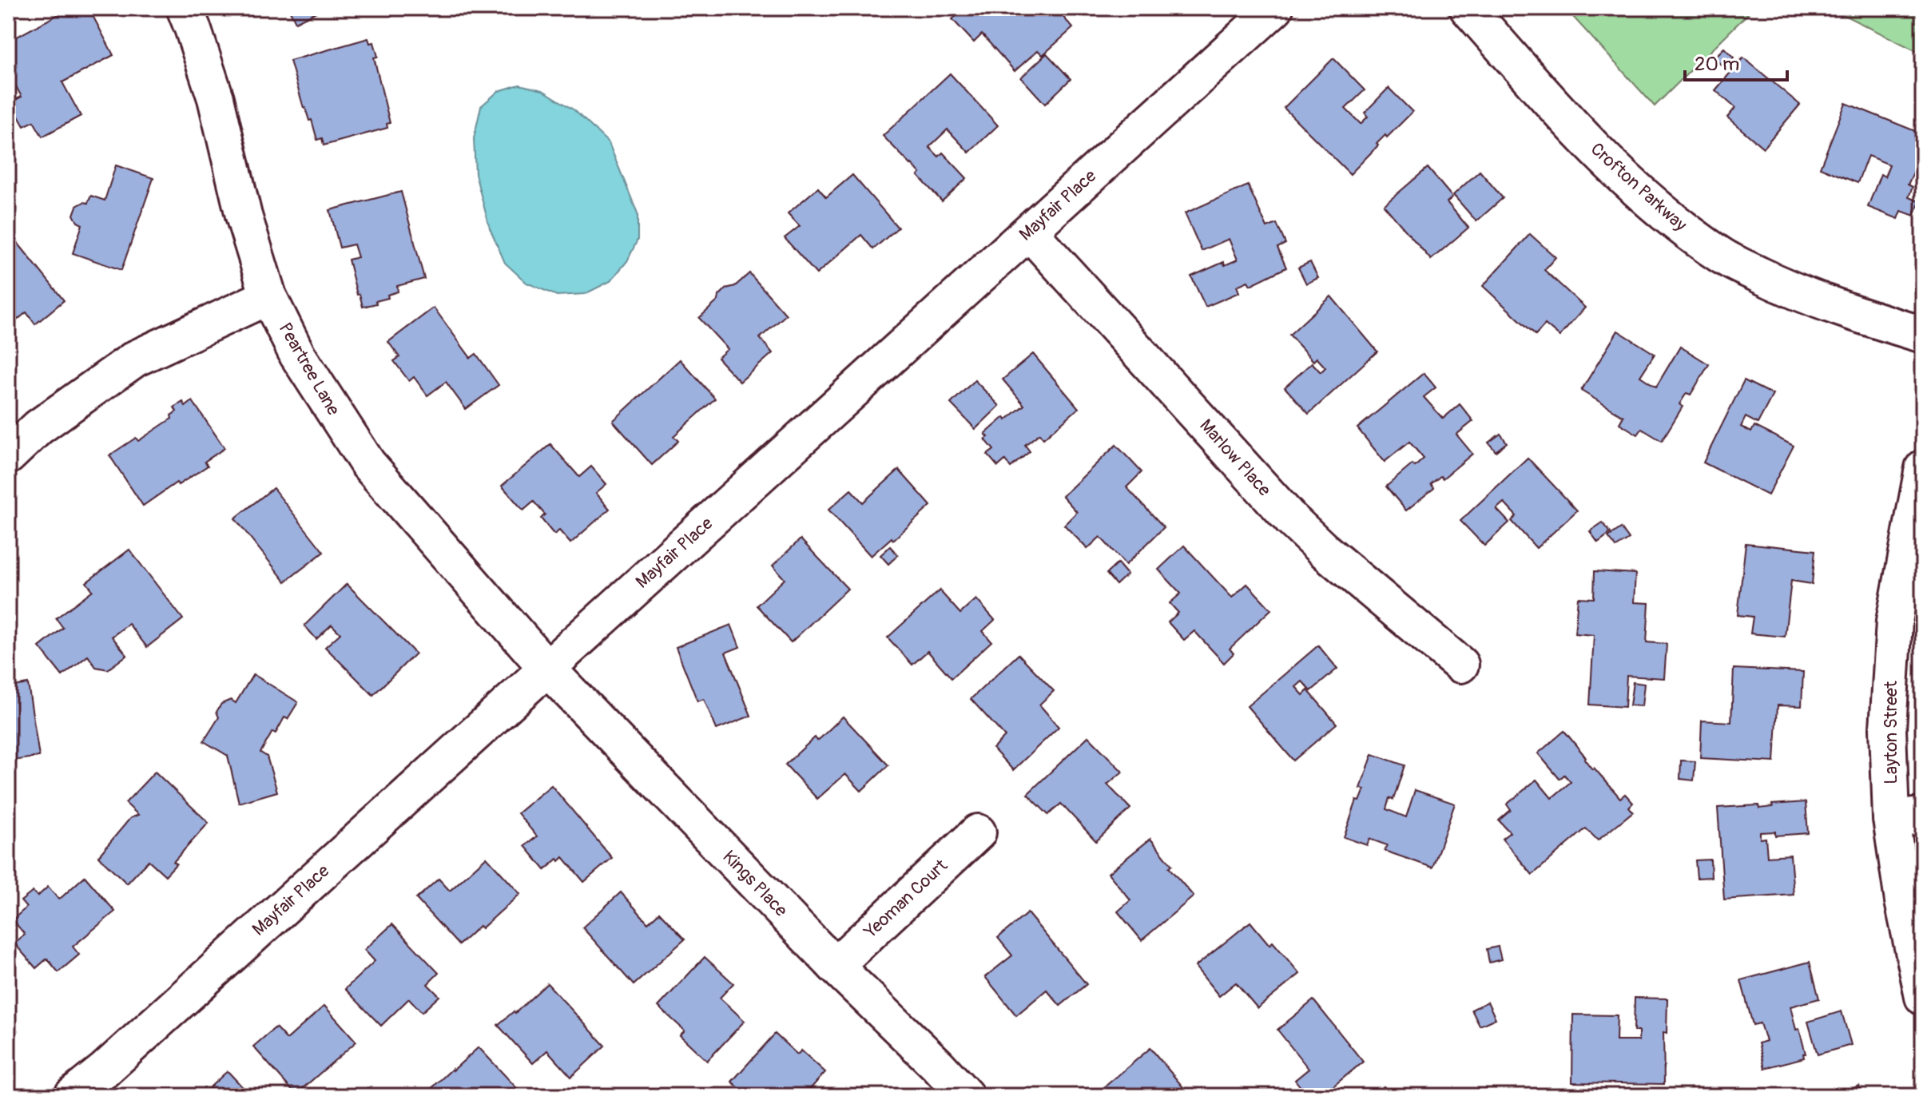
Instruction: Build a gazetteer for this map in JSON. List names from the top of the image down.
{
  "streets": {
    "street": [
      "Crofton Parkway",
      "Mayfair Place",
      "Peartree Lane",
      "Marlow Place",
      "Layton Street",
      "Kings Place",
      "Yeoman Court"
    ]
  },
  "crossings": [
    ["Mayfair Place", "Peartree Lane"],
    ["Mayfair Place", "Marlow Place"],
    ["Mayfair Place", "Kings Place"],
    ["Peartree Lane", "Kings Place"],
    ["Kings Place", "Yeoman Court"]
  ],
  "scale_bar": "20 m"
}
